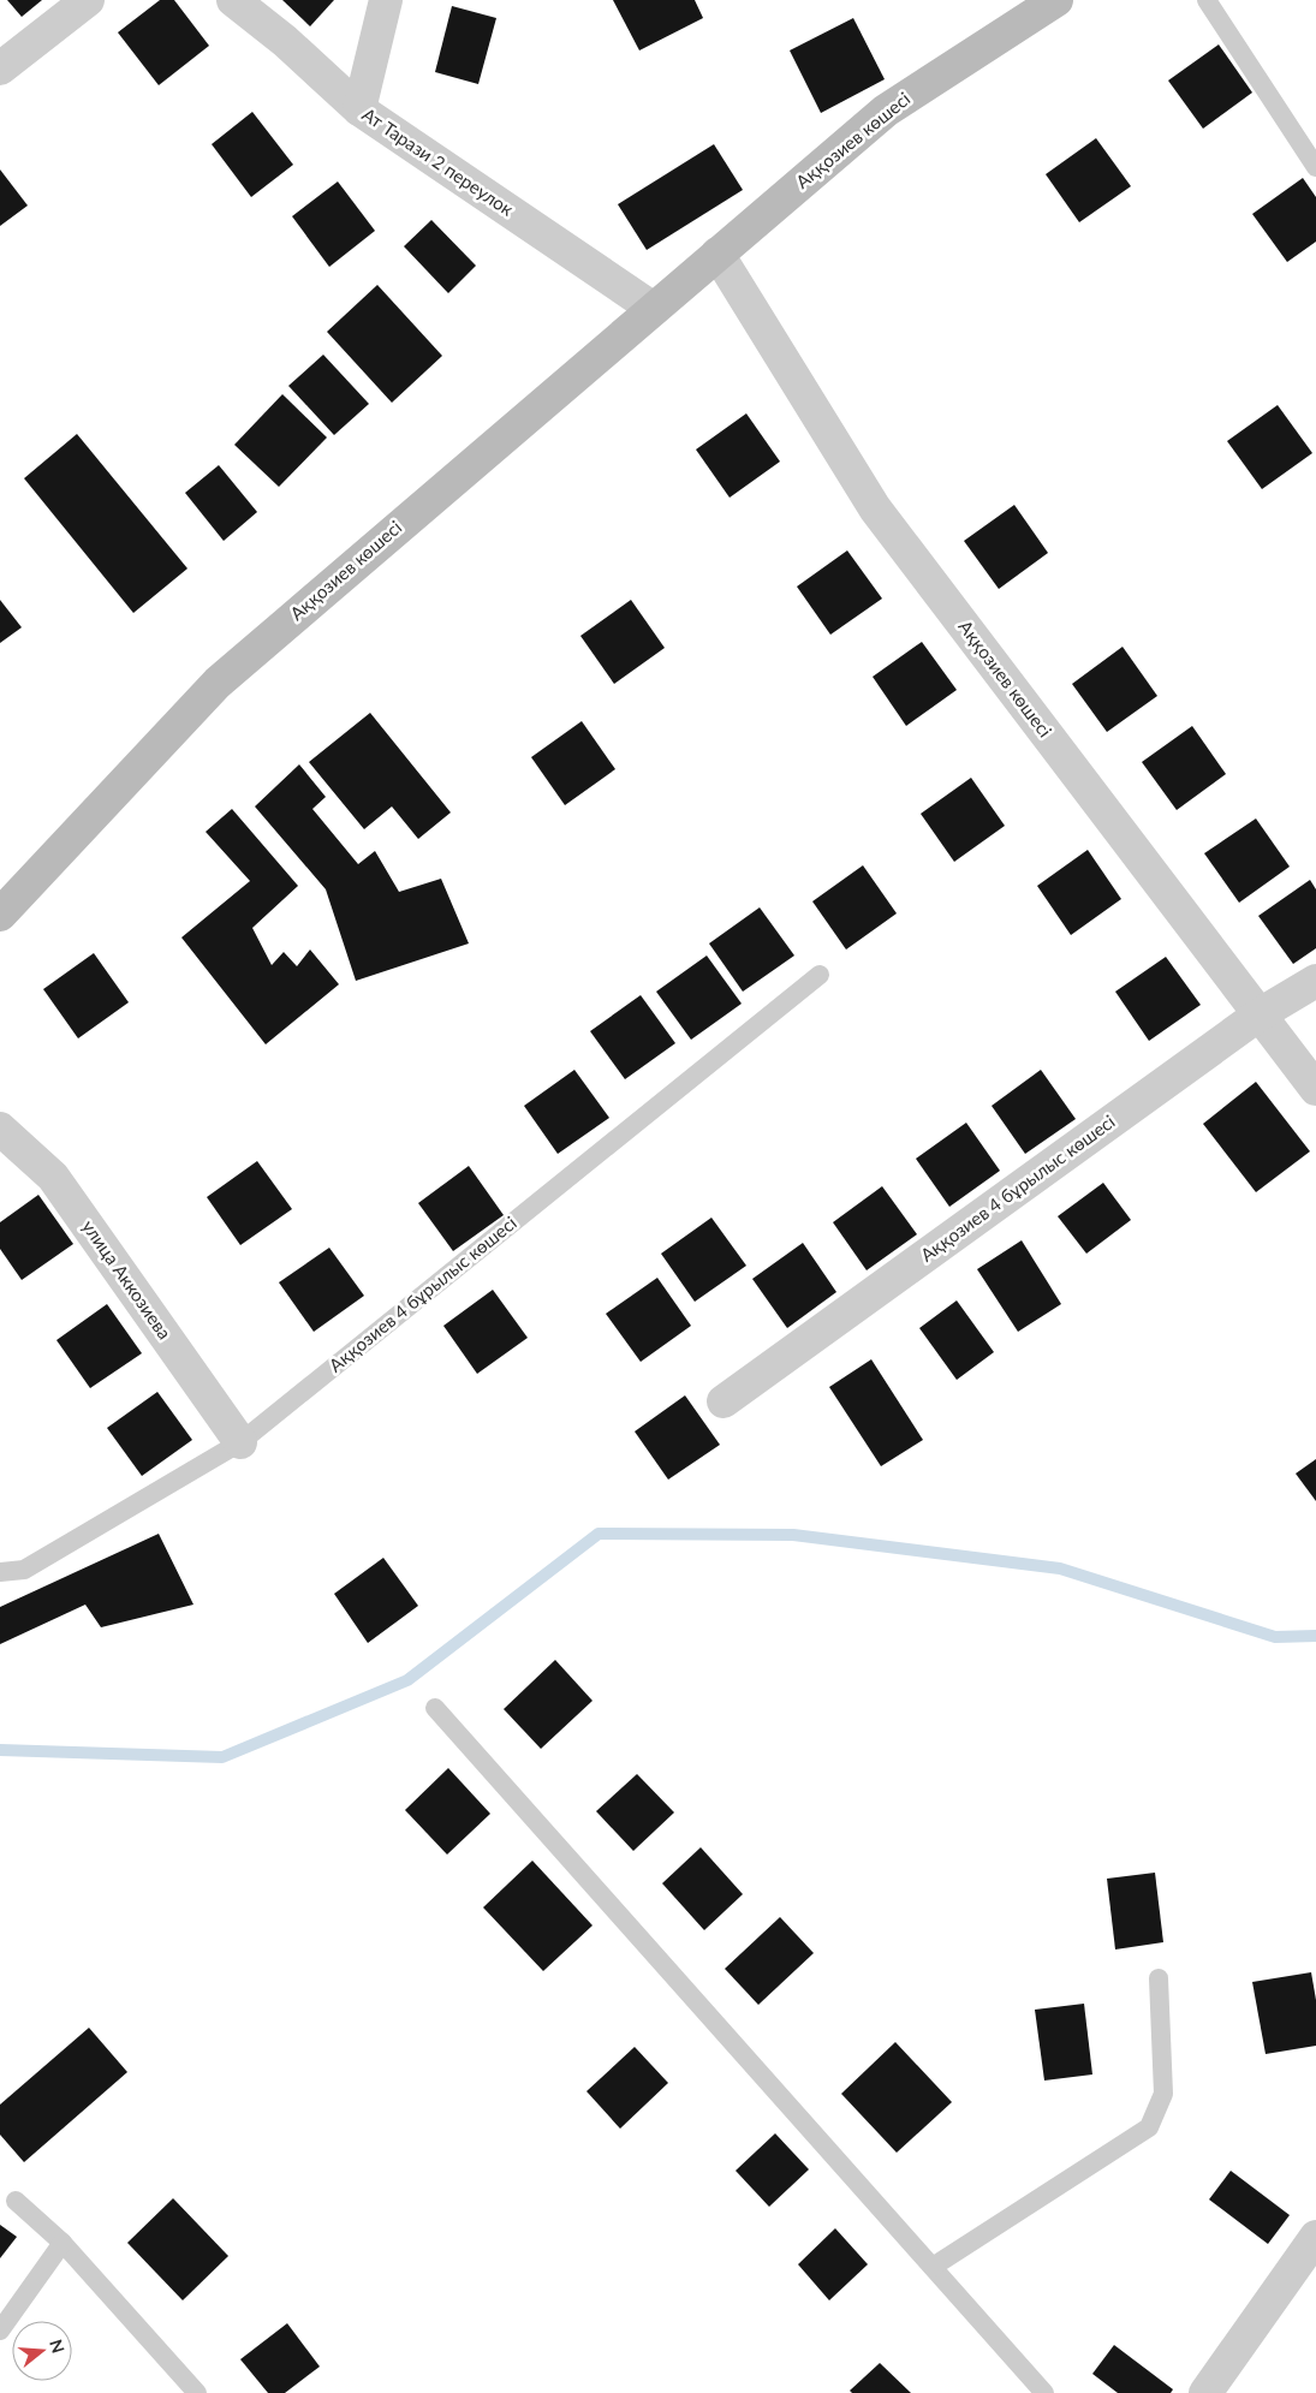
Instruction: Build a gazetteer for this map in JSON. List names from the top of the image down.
{
  "streets": {
    "main road": ["Аққозиев көшесі"],
    "street": ["Ат Тарази 2 переулок", "Аққозиев 4 бұрылыс көшесі", "улица Аккозиева"]
  },
  "crossings": [
    ["Аққозиев көшесі", "Ат Тарази 2 переулок"],
    ["Аққозиев көшесі", "Аққозиев 4 бұрылыс көшесі"],
    ["Аққозиев 4 бұрылыс көшесі", "улица Аккозиева"]
  ],
  "north": "right"
}
